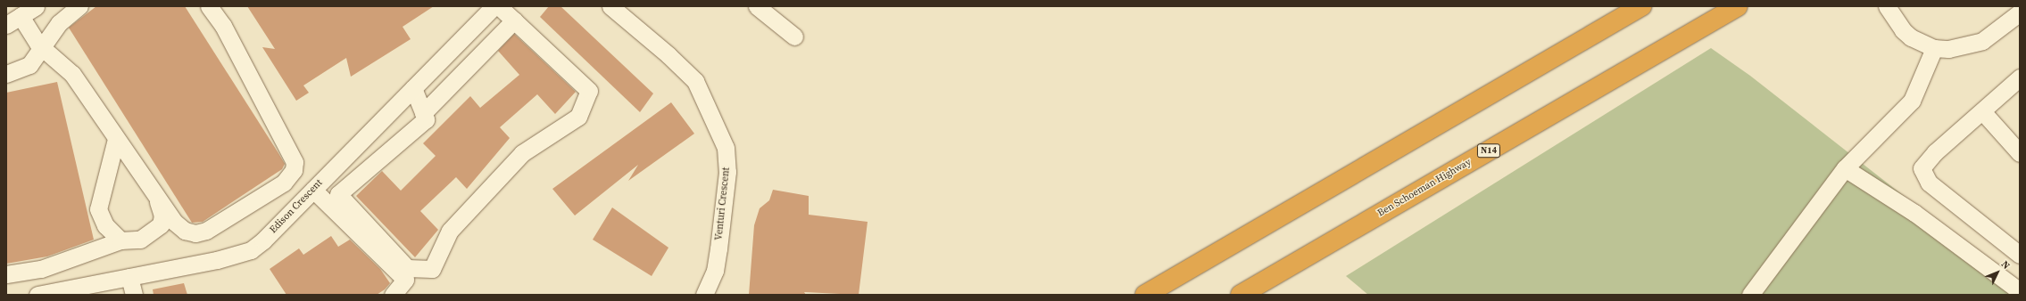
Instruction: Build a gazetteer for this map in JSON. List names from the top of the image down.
{
  "streets": {
    "highway": ["N14", "Ben Schoeman Highway"],
    "street": ["Venturi Crescent", "Edison Crescent"]
  },
  "north": "top right"
}
